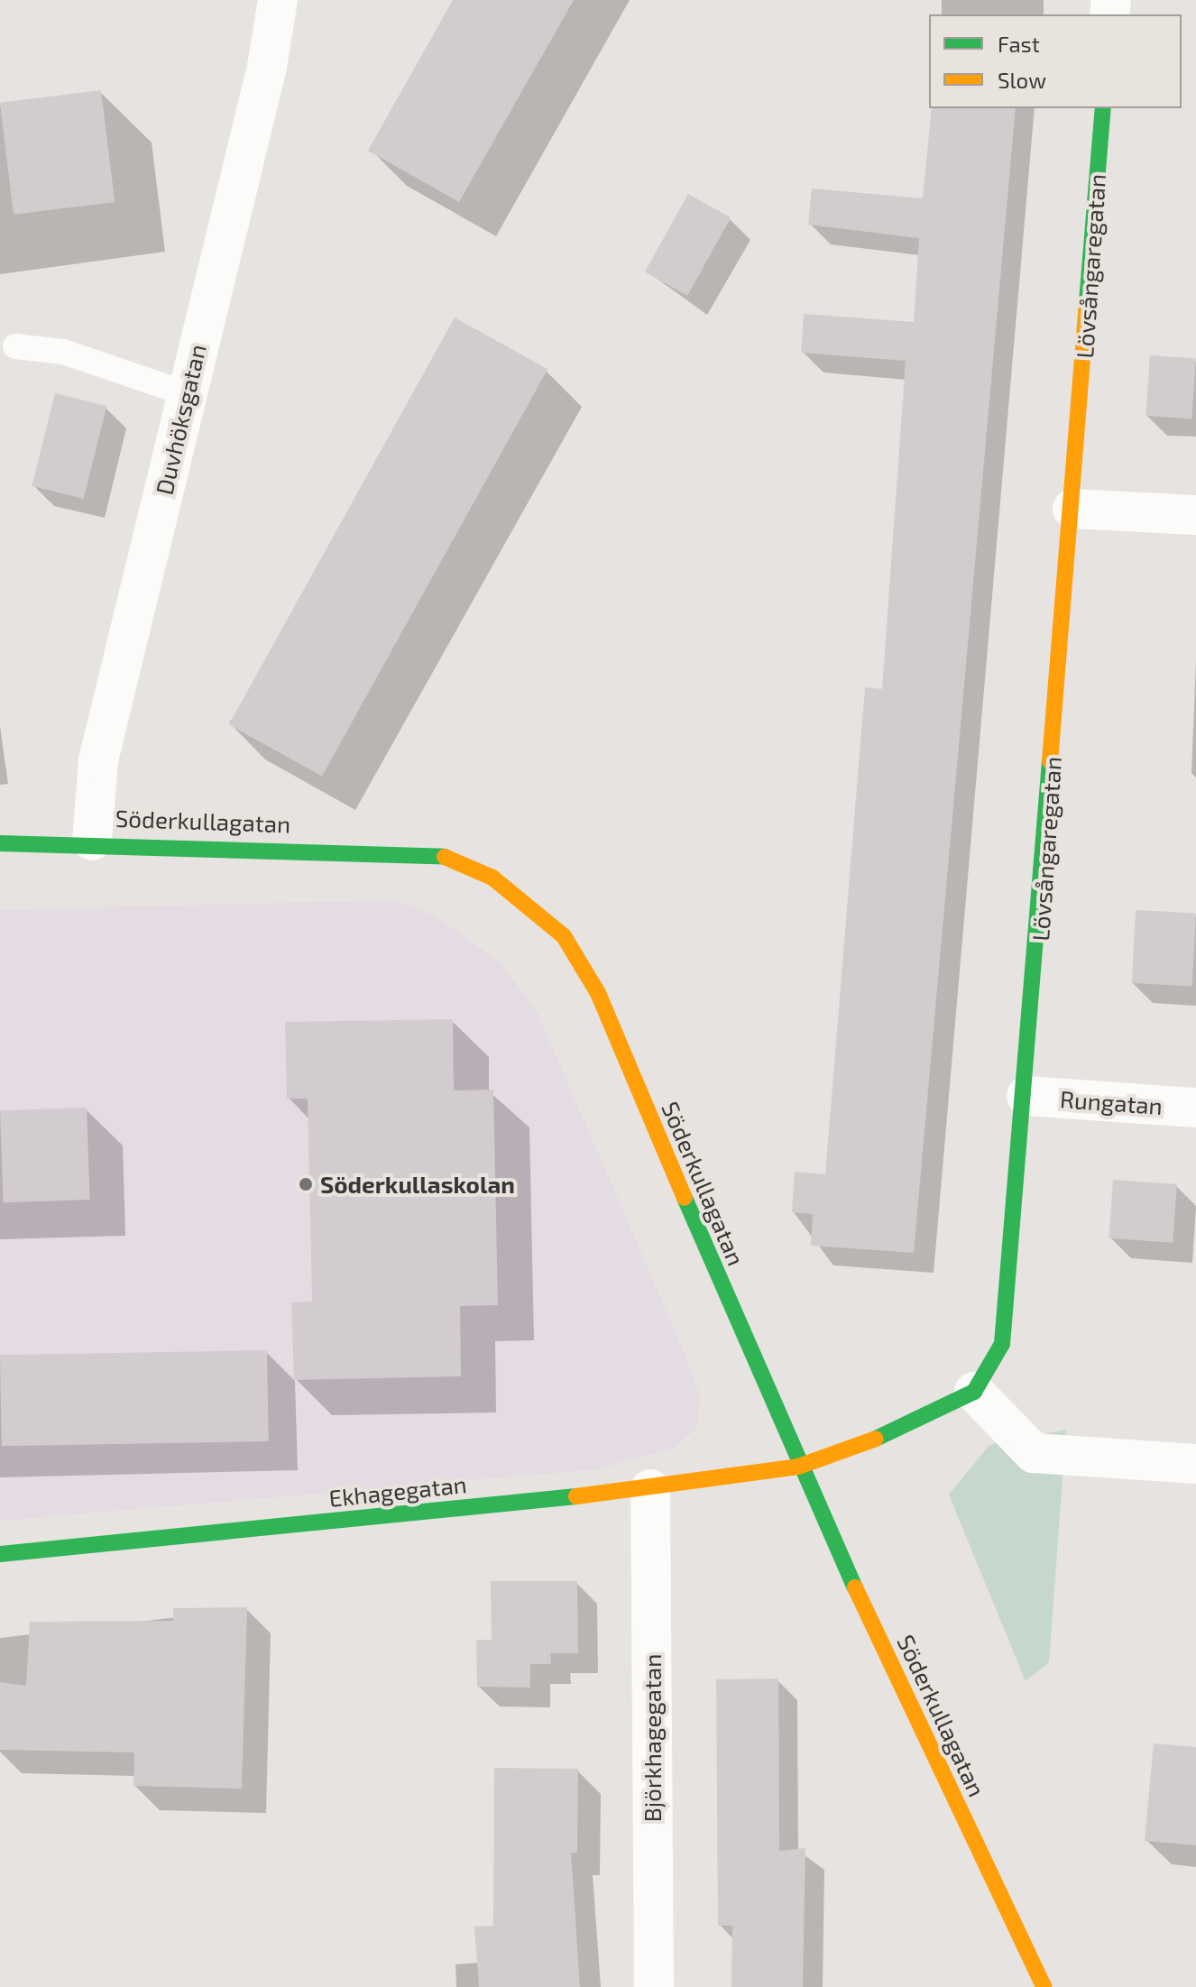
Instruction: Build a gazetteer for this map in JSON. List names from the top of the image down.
{
  "streets": {
    "street": [
      "Lövsångaregatan",
      "Duvhöksgatan",
      "Söderkullagatan",
      "Rungatan",
      "Ekhagegatan",
      "Björkhagegatan"
    ]
  },
  "crossings": [
    ["Lövsångaregatan", "Rungatan"],
    ["Duvhöksgatan", "Söderkullagatan"],
    ["Söderkullagatan", "Ekhagegatan"],
    ["Ekhagegatan", "Björkhagegatan"]
  ],
  "places": ["Söderkullaskolan"],
  "legend": ["Fast", "Slow"]
}
